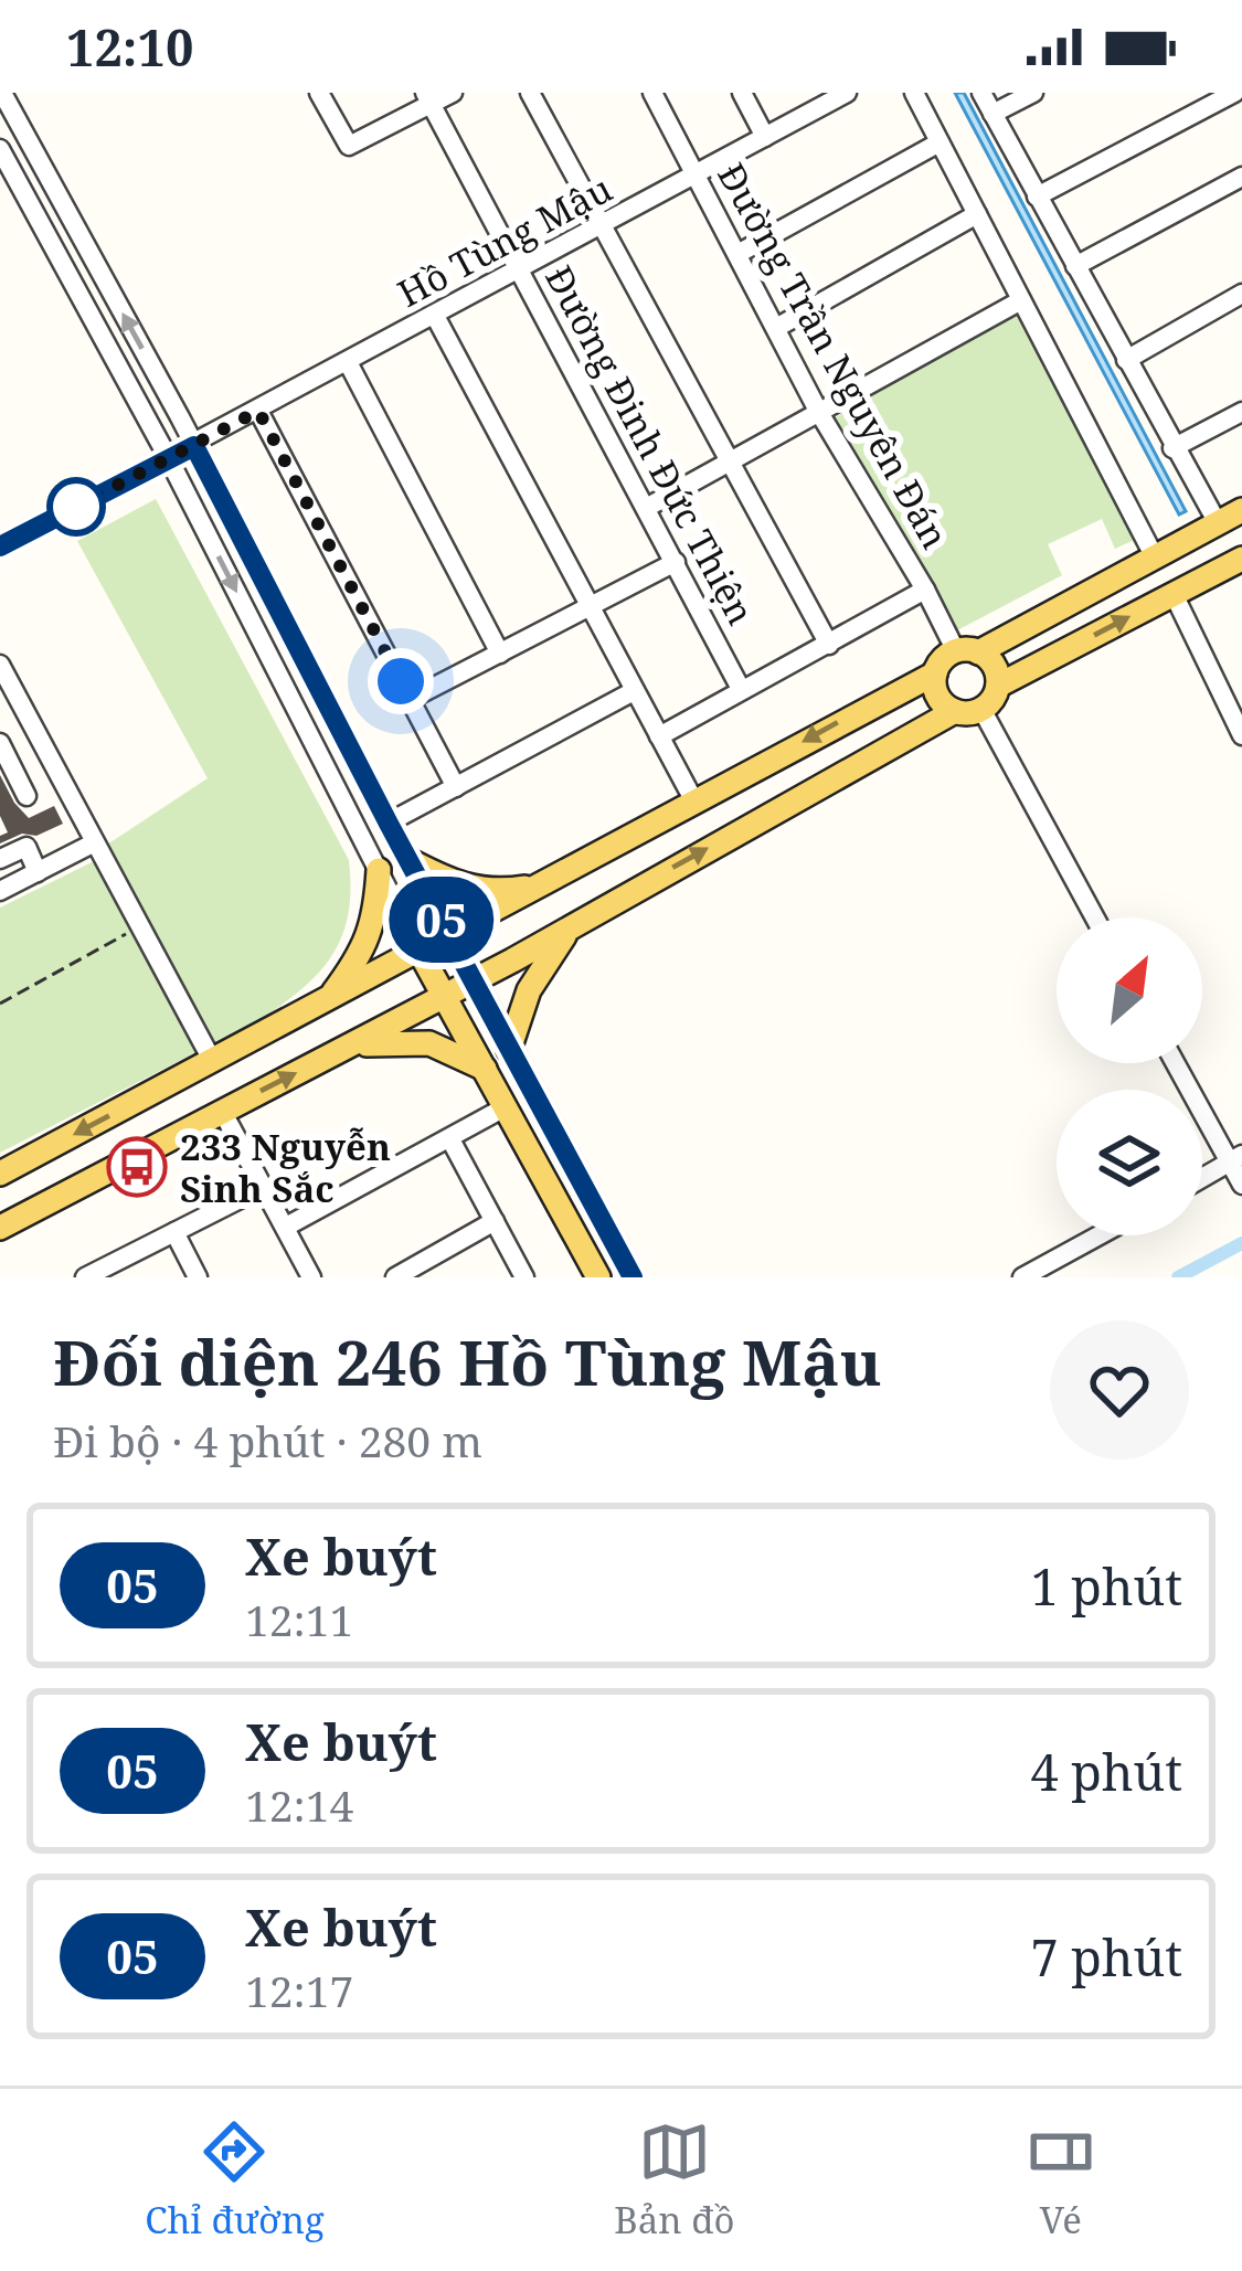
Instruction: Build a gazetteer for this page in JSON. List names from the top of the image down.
{
  "streets": {
    "street": ["Hồ Tùng Mậu", "Đường Trần Nguyên Đán", "Đường Đinh Đức Thiện"]
  },
  "crossings": [
    ["Hồ Tùng Mậu", "Đường Trần Nguyên Đán"],
    ["Hồ Tùng Mậu", "Đường Đinh Đức Thiện"]
  ],
  "places": {
    "bus stop": ["233 Nguyễn Sinh Sắc"]
  },
  "lines": ["bus line 05"],
  "north": "top right",
  "page": {
    "status": "12:10",
    "on_map": "05",
    "heading": ["Đối diện 246 Hồ Tùng Mậu", "Đi bộ · 4 phút · 280 m"],
    "list": [
      {
        "mark": "05",
        "name": "Xe buýt",
        "note": "12:11",
        "value": "1 phút"
      },
      {
        "mark": "05",
        "name": "Xe buýt",
        "note": "12:14",
        "value": "4 phút"
      },
      {
        "mark": "05",
        "name": "Xe buýt",
        "note": "12:17",
        "value": "7 phút"
      }
    ],
    "tabs": ["Chỉ đường", "Bản đồ", "Vé"]
  }
}
